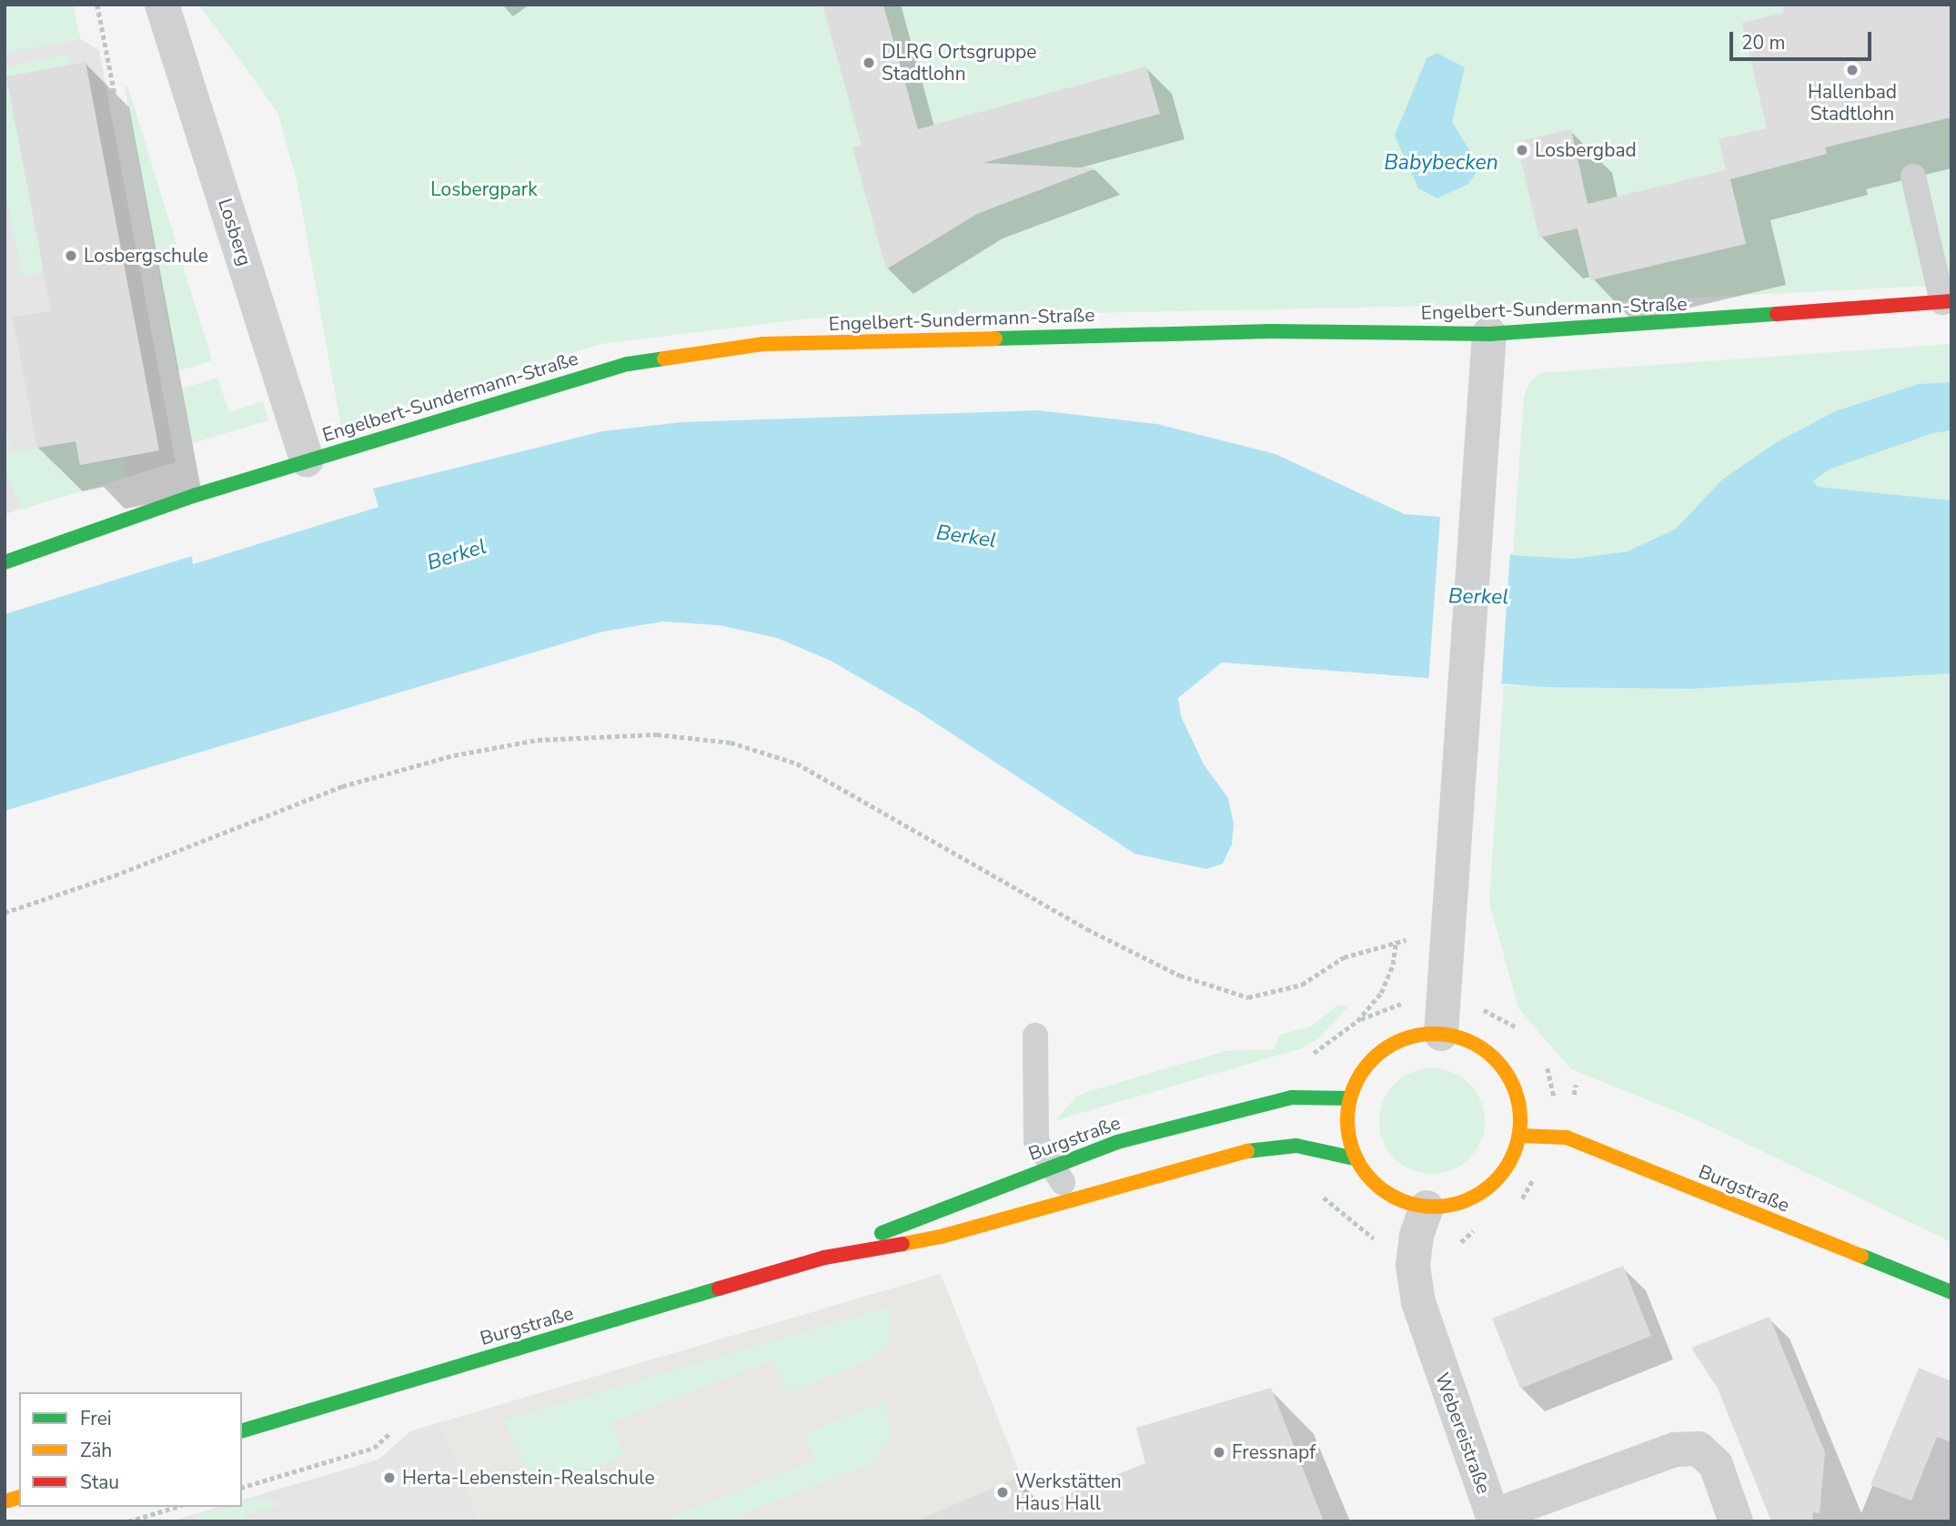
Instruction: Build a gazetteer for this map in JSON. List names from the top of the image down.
{
  "streets": {
    "main road": ["Engelbert-Sundermann-Straße", "Burgstraße"],
    "street": ["Losberg", "Webereistraße"]
  },
  "crossings": [
    ["Losberg", "Engelbert-Sundermann-Straße"],
    ["Burgstraße", "Webereistraße"]
  ],
  "water": ["Babybecken", "Berkel"],
  "parks": ["Losbergpark"],
  "places": [
    "DLRG Ortsgruppe Stadtlohn",
    "Hallenbad Stadtlohn",
    "Losbergbad",
    "Losbergschule",
    "Fressnapf",
    "Herta-Lebenstein-Realschule",
    "Werkstätten Haus Hall"
  ],
  "legend": ["Frei", "Zäh", "Stau"],
  "scale_bar": "20 m"
}
